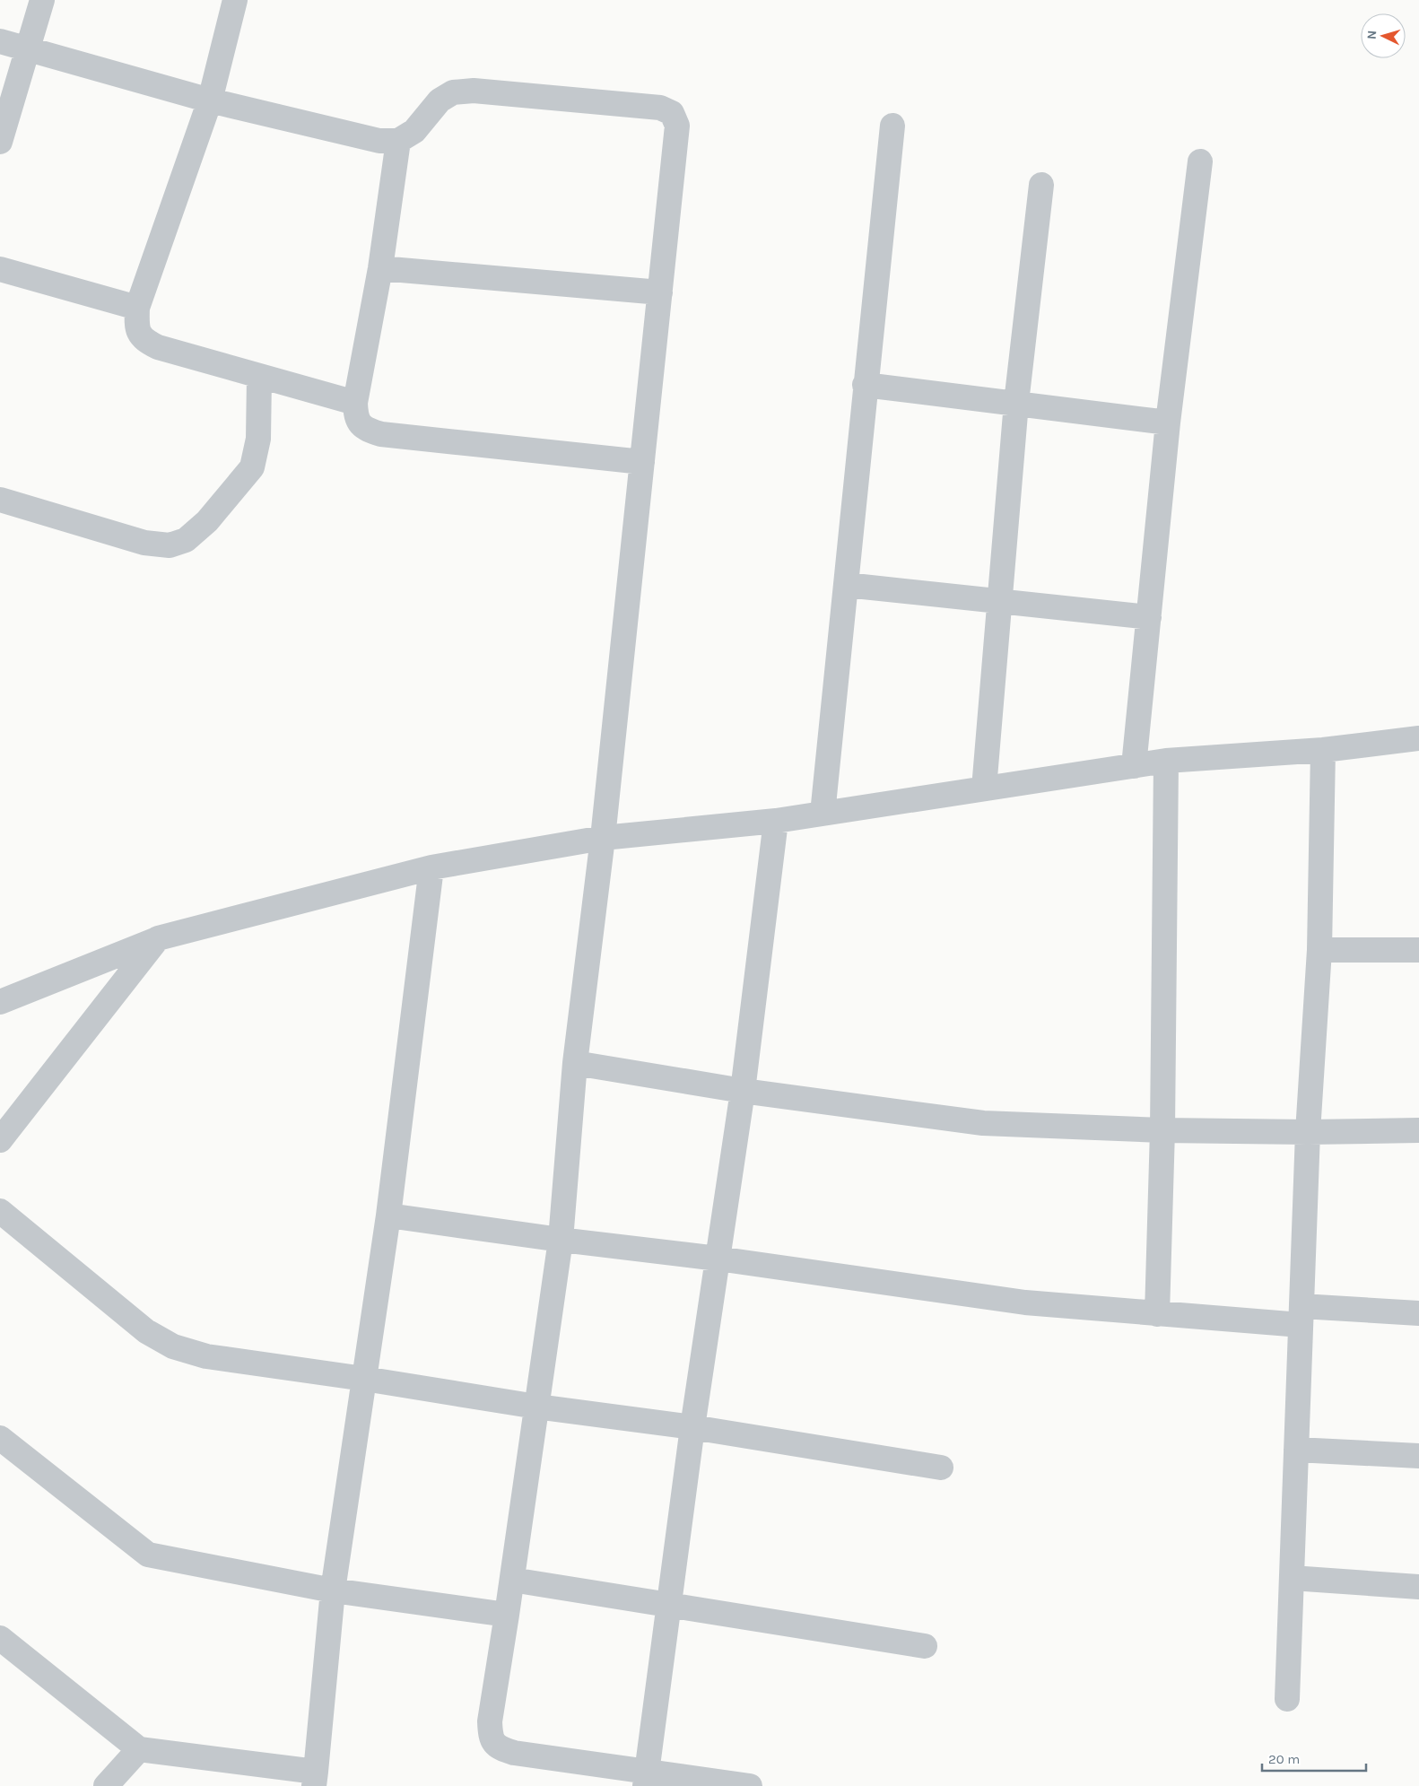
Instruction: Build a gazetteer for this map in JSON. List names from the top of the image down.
{
  "scale_bar": "20 m",
  "north": "left"
}
